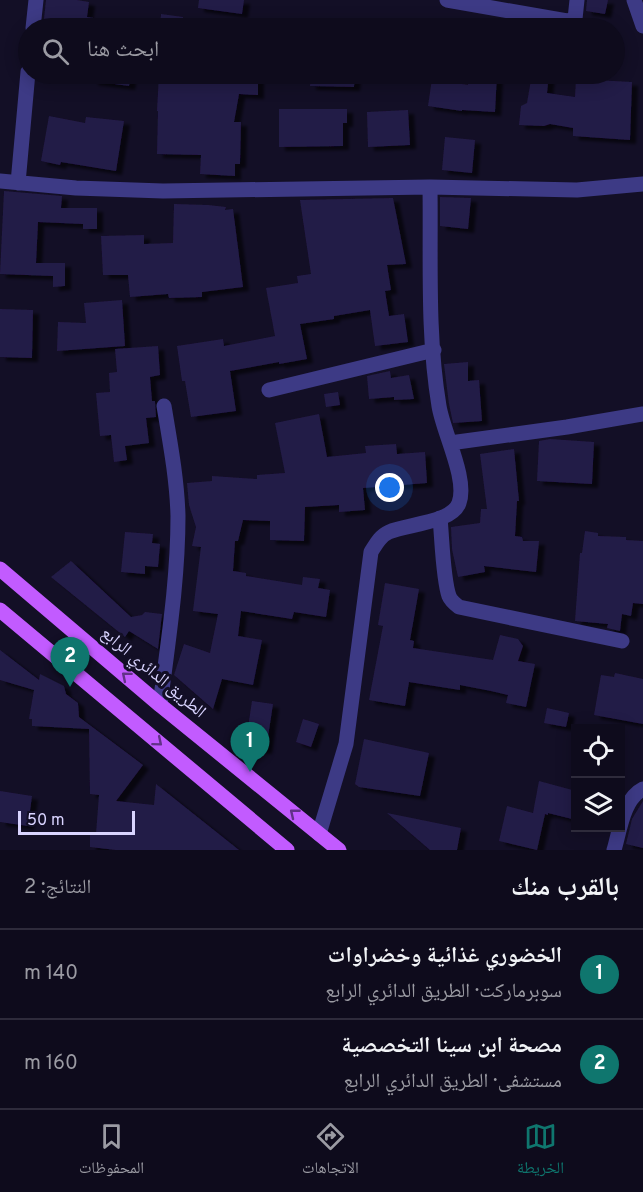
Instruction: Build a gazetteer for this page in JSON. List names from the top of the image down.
{
  "streets": {
    "main road": ["الطريق الدائري الرابع"]
  },
  "scale_bar": "50 m",
  "page": {
    "search": "ابحث هنا",
    "pins": ["2", "1"],
    "scale": "50 m",
    "heading": ["بالقرب منك", "النتائج: 2"],
    "list": [
      {
        "mark": "1",
        "name": "الخضوري غذائية وخضراوات",
        "note": "سوبرماركت · الطريق الدائري الرابع",
        "value": "140 m"
      },
      {
        "mark": "2",
        "name": "مصحة ابن سينا التخصصية",
        "note": "مستشفى · الطريق الدائري الرابع",
        "value": "160 m"
      }
    ],
    "nav": ["الخريطة", "الاتجاهات", "المحفوظات"]
  }
}
